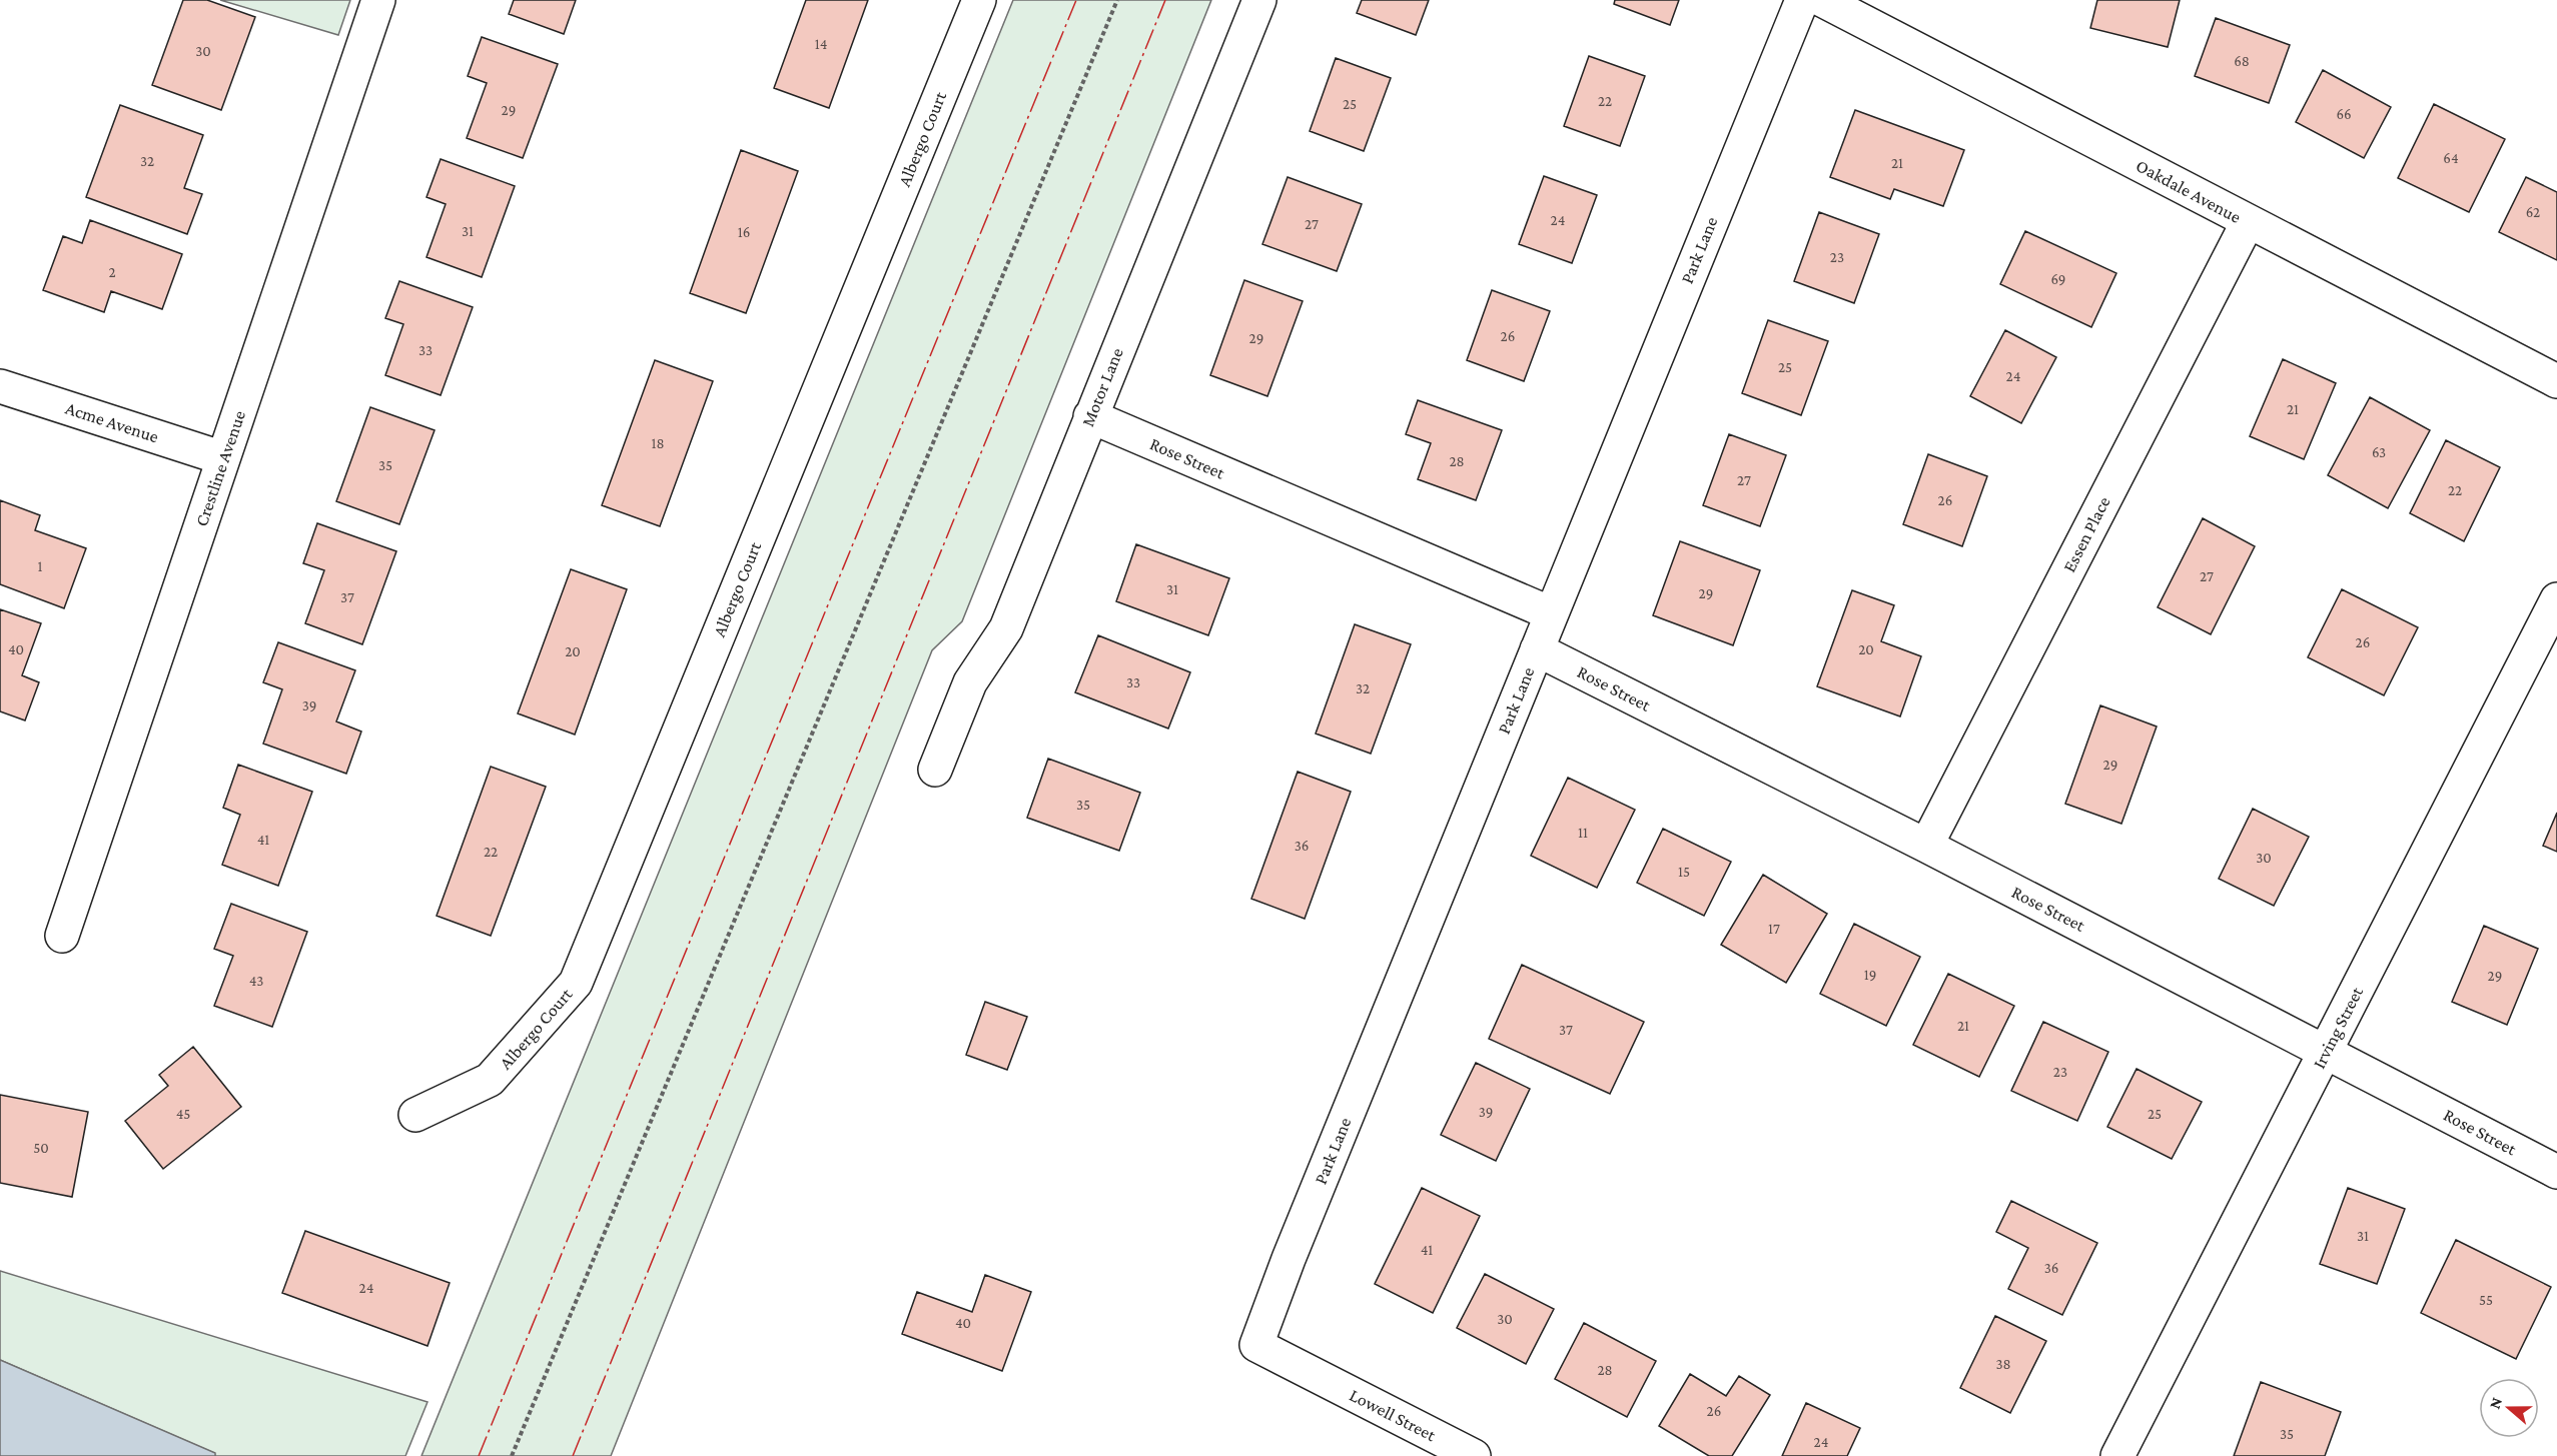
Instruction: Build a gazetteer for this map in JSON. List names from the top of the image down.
{
  "streets": {
    "street": [
      "Albergo Court",
      "Oakdale Avenue",
      "Park Lane",
      "Motor Lane",
      "Acme Avenue",
      "Rose Street",
      "Crestline Avenue",
      "Essen Place",
      "Irving Street",
      "Lowell Street"
    ]
  },
  "crossings": [
    ["Oakdale Avenue", "Essen Place"],
    ["Park Lane", "Rose Street"],
    ["Park Lane", "Lowell Street"],
    ["Motor Lane", "Rose Street"],
    ["Acme Avenue", "Crestline Avenue"],
    ["Rose Street", "Essen Place"],
    ["Rose Street", "Irving Street"]
  ],
  "house_numbers": [
    "14",
    "30",
    "68",
    "22",
    "25",
    "29",
    "66",
    "64",
    "32",
    "21",
    "62",
    "24",
    "27",
    "31",
    "16",
    "23",
    "2",
    "69",
    "26",
    "29",
    "33",
    "25",
    "24",
    "21",
    "18",
    "63",
    "28",
    "35",
    "27",
    "22",
    "26",
    "1",
    "27",
    "31",
    "29",
    "37",
    "26",
    "40",
    "20",
    "20",
    "33",
    "32",
    "39",
    "29",
    "35",
    "11",
    "41",
    "36",
    "22",
    "30",
    "15",
    "17",
    "19",
    "29",
    "43",
    "21",
    "37",
    "23",
    "39",
    "45",
    "25",
    "50",
    "31",
    "41",
    "36",
    "24",
    "55",
    "30",
    "40",
    "38",
    "28",
    "26",
    "35",
    "24"
  ],
  "north": "left"
}
